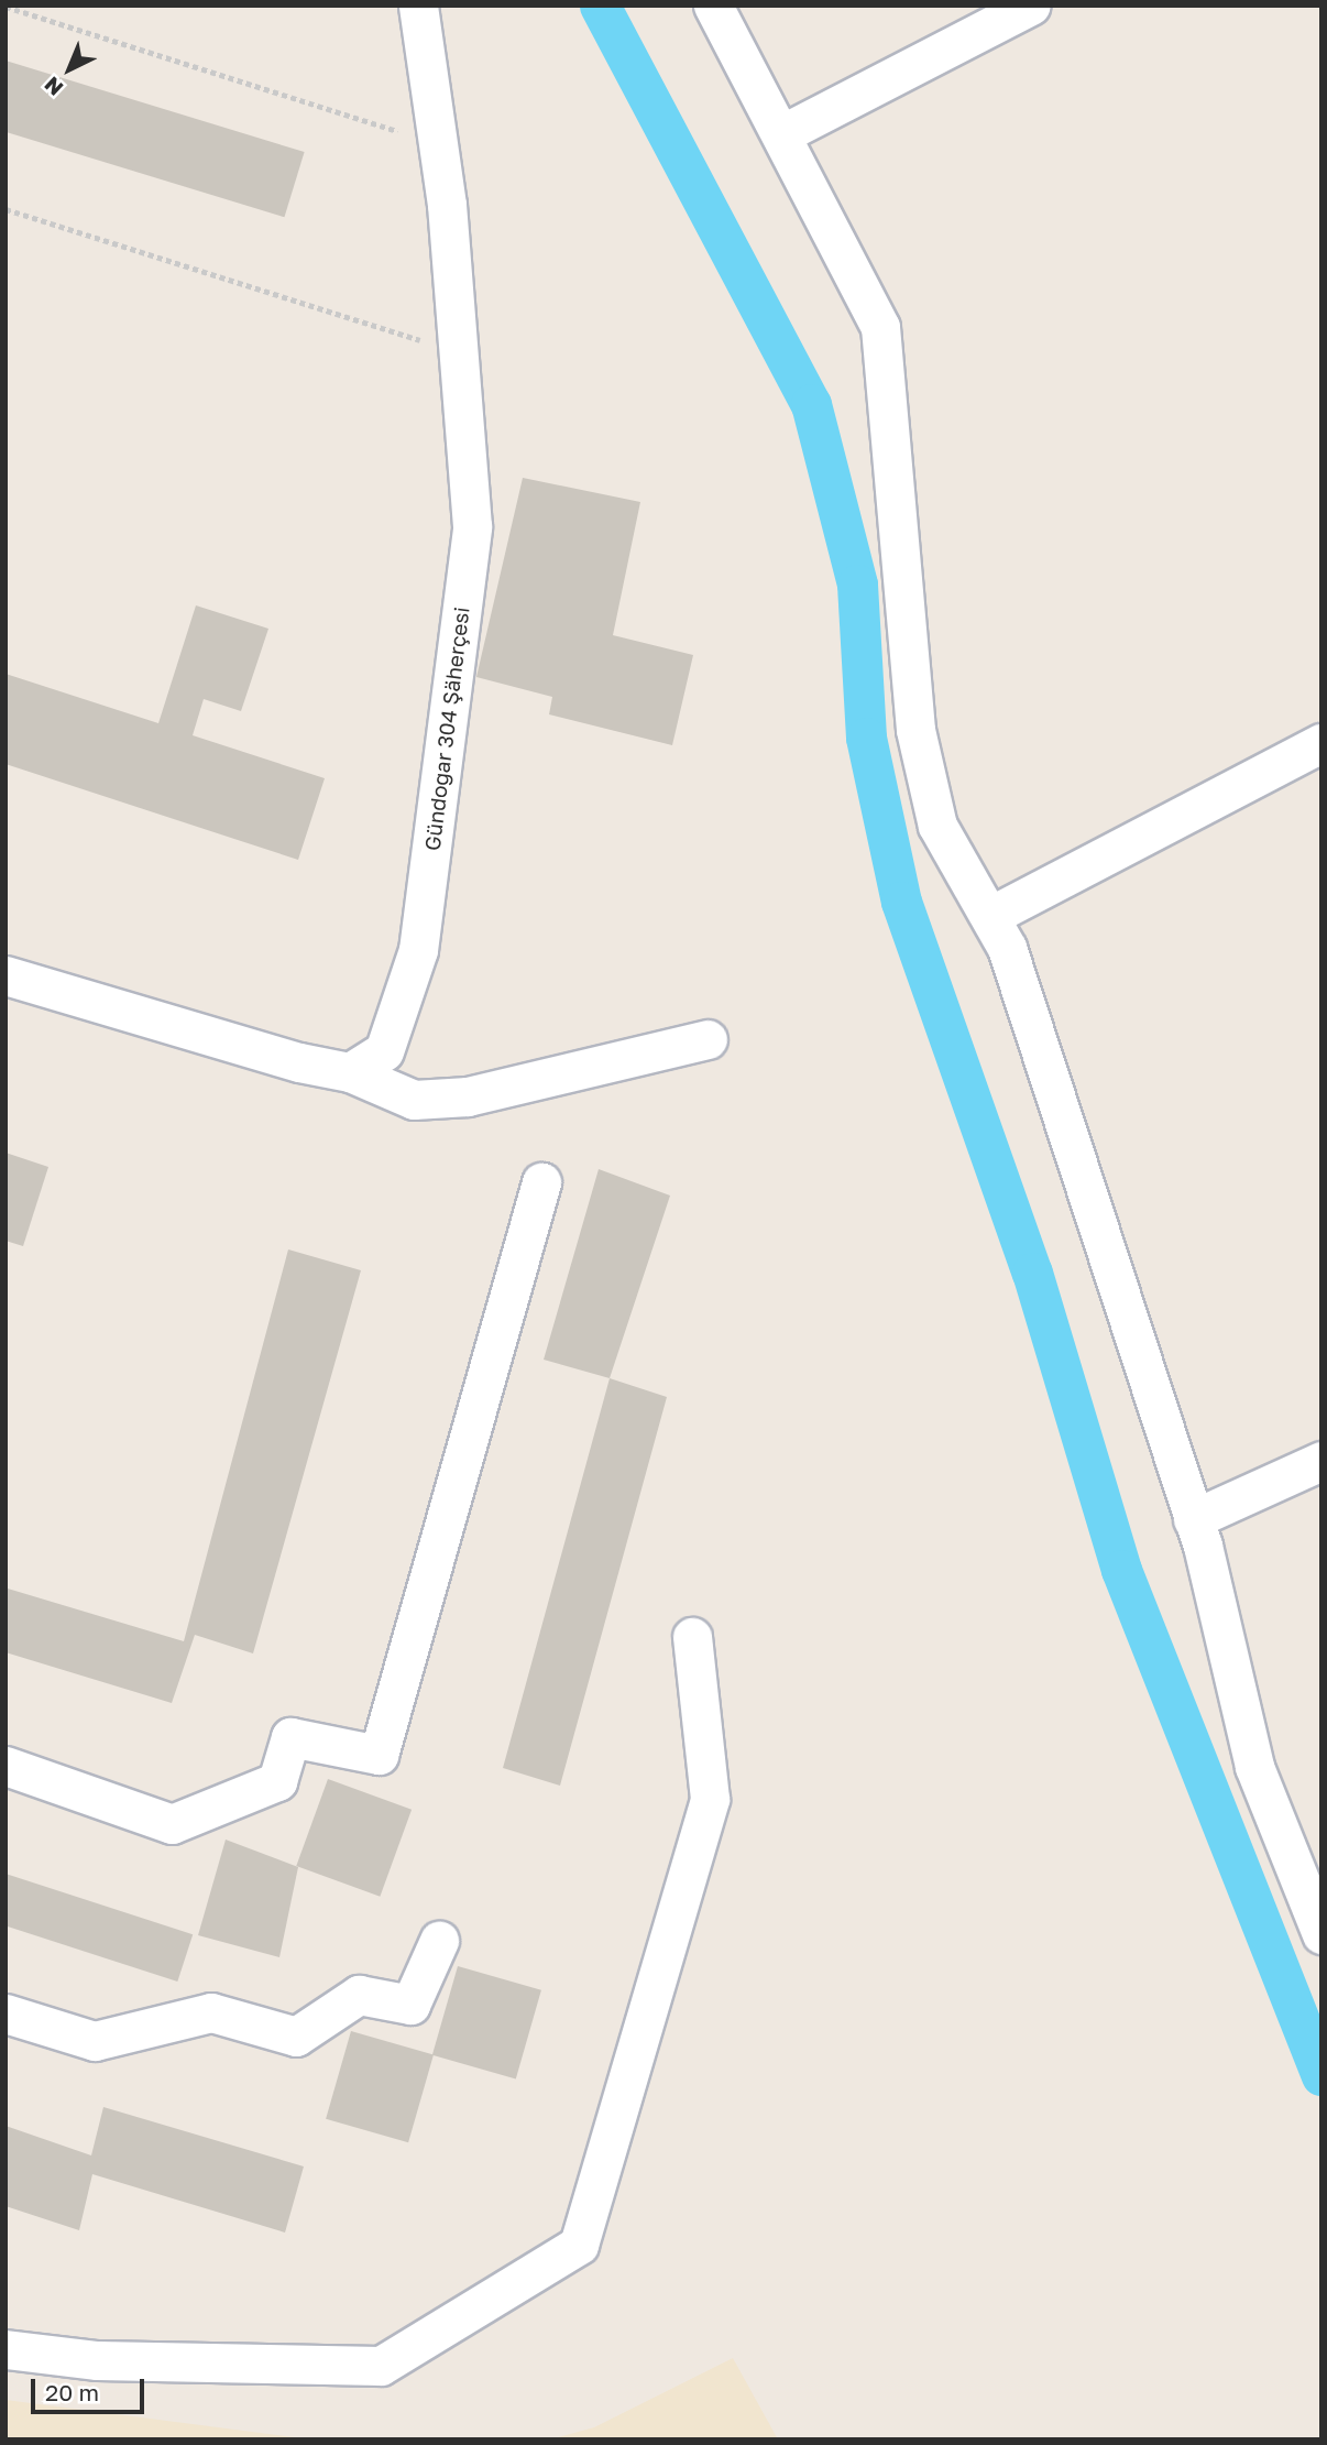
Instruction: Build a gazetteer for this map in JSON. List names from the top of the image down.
{
  "streets": {
    "street": ["Gündogar 304 Şäherçesi"]
  },
  "scale_bar": "20 m",
  "north": "bottom left"
}
